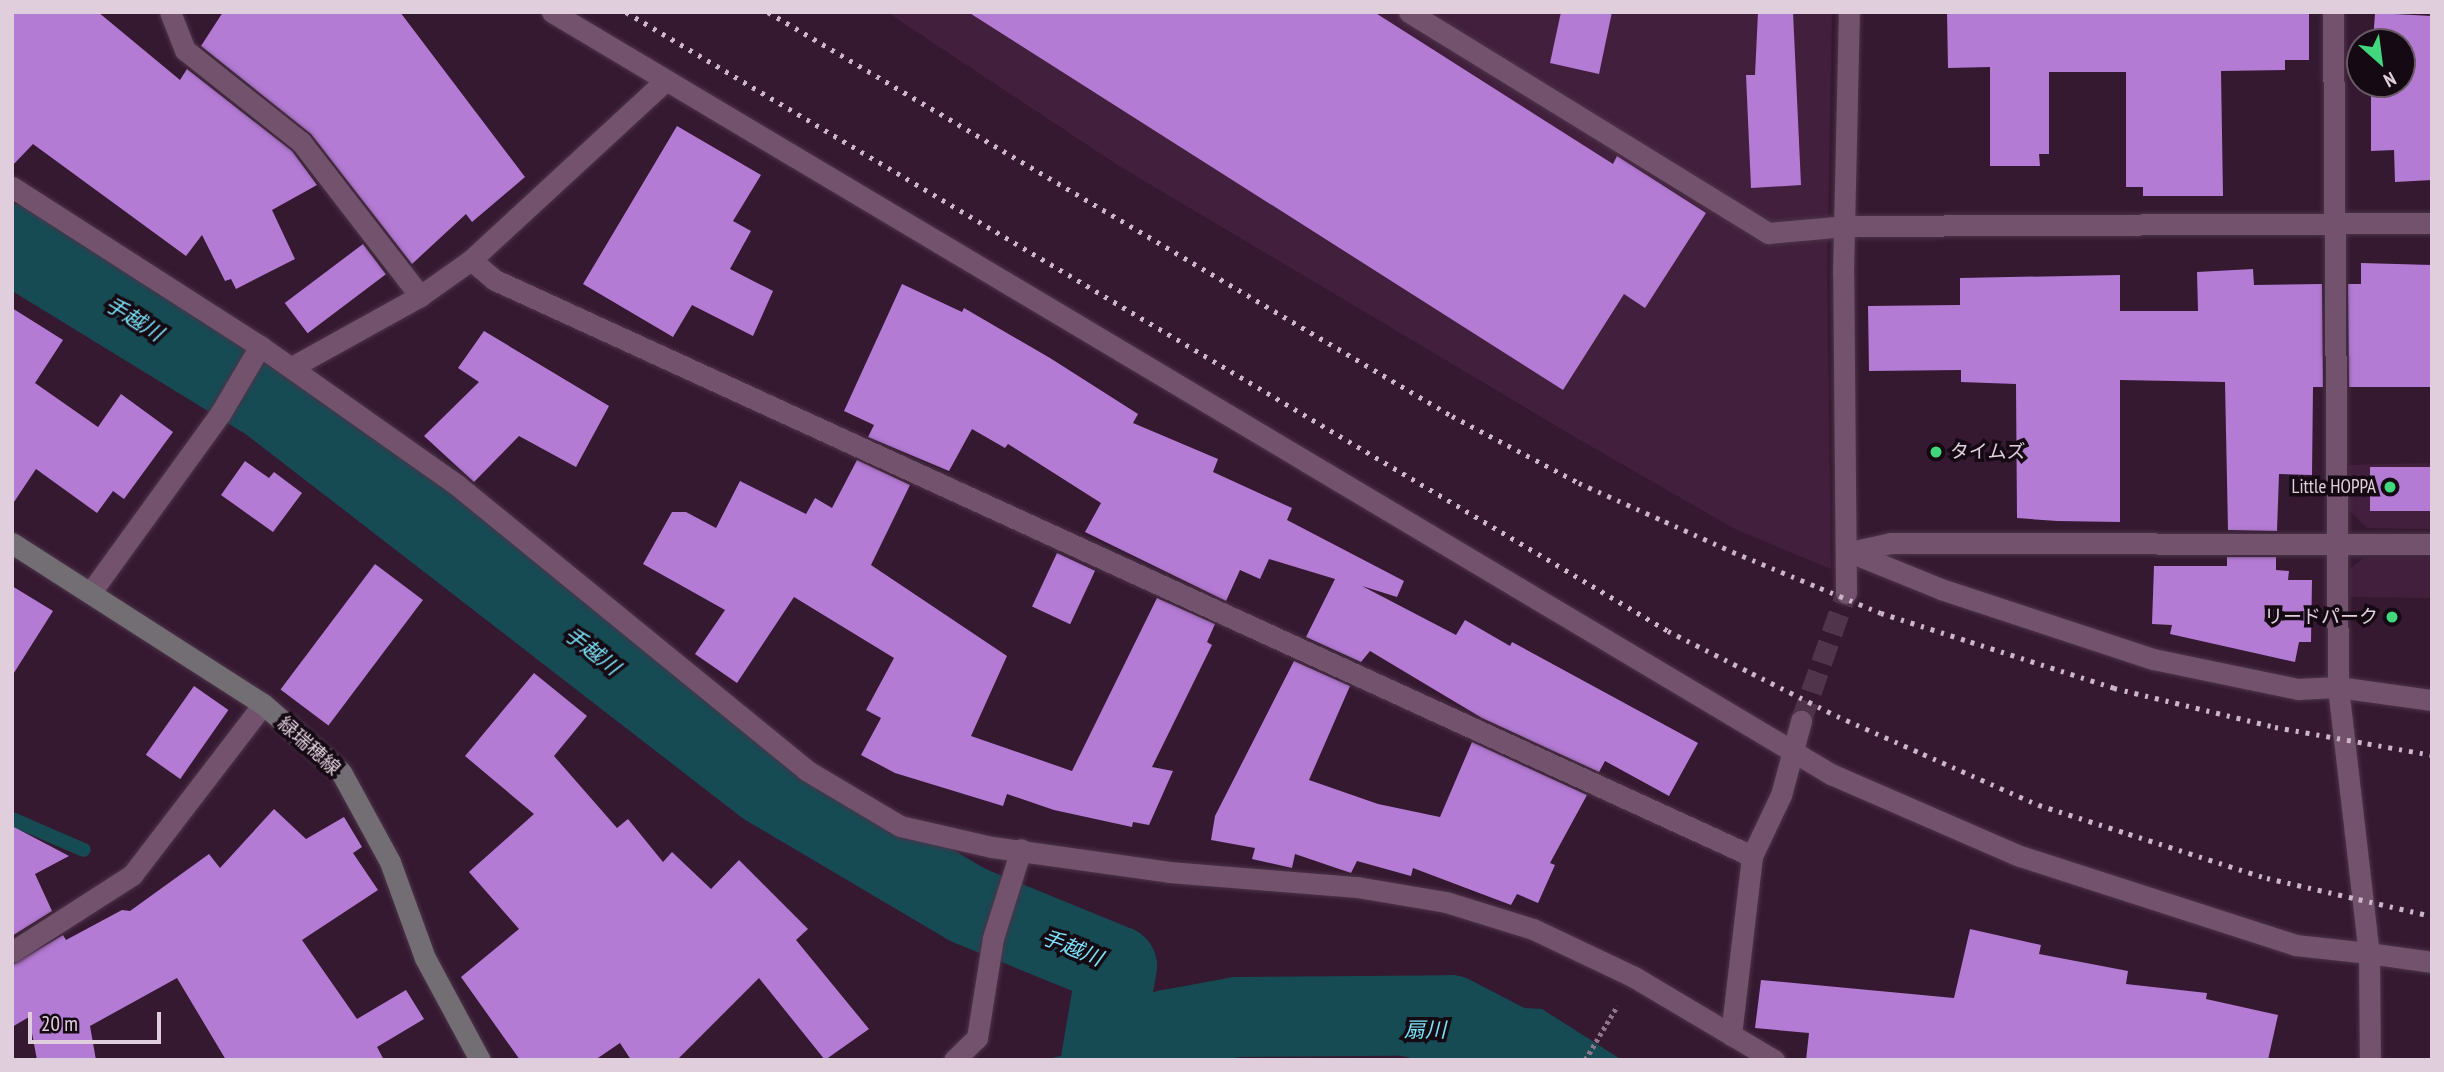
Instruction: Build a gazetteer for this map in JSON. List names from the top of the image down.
{
  "streets": {
    "main road": ["緑瑞穂線"]
  },
  "water": ["手越川", "扇川"],
  "places": ["タイムズ", "Little HOPPA", "リードパーク"],
  "scale_bar": "20 m",
  "north": "bottom right"
}
